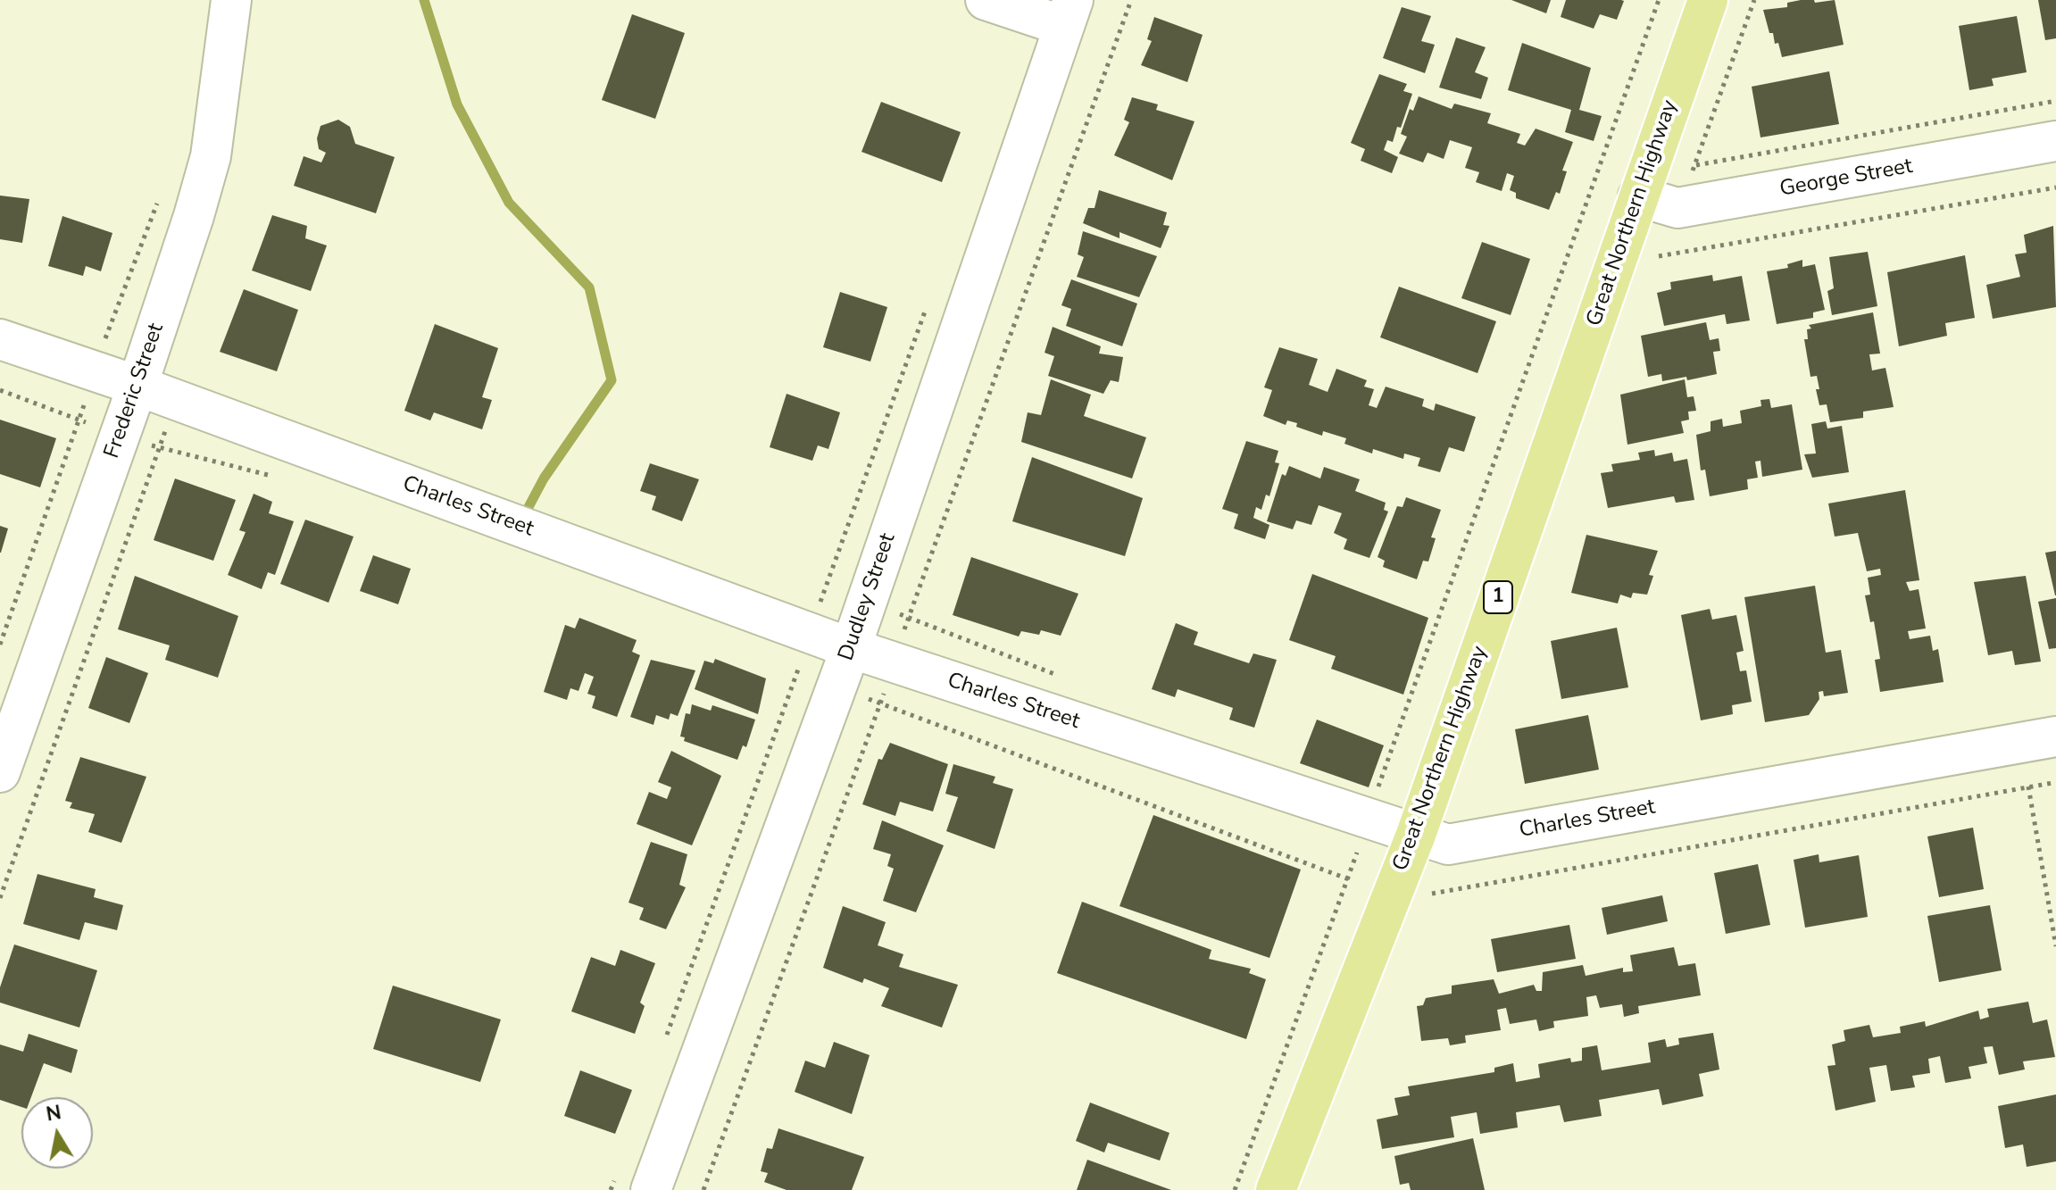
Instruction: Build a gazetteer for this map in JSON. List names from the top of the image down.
{
  "streets": {
    "main road": ["Great Northern Highway", "1"],
    "street": [
      "George Street",
      "Frederic Street",
      "Charles Street",
      "Dudley Street"
    ]
  },
  "crossings": [
    ["George Street", "Great Northern Highway"],
    ["Great Northern Highway", "Charles Street"],
    ["Frederic Street", "Charles Street"],
    ["Charles Street", "Dudley Street"]
  ],
  "north": "top"
}
